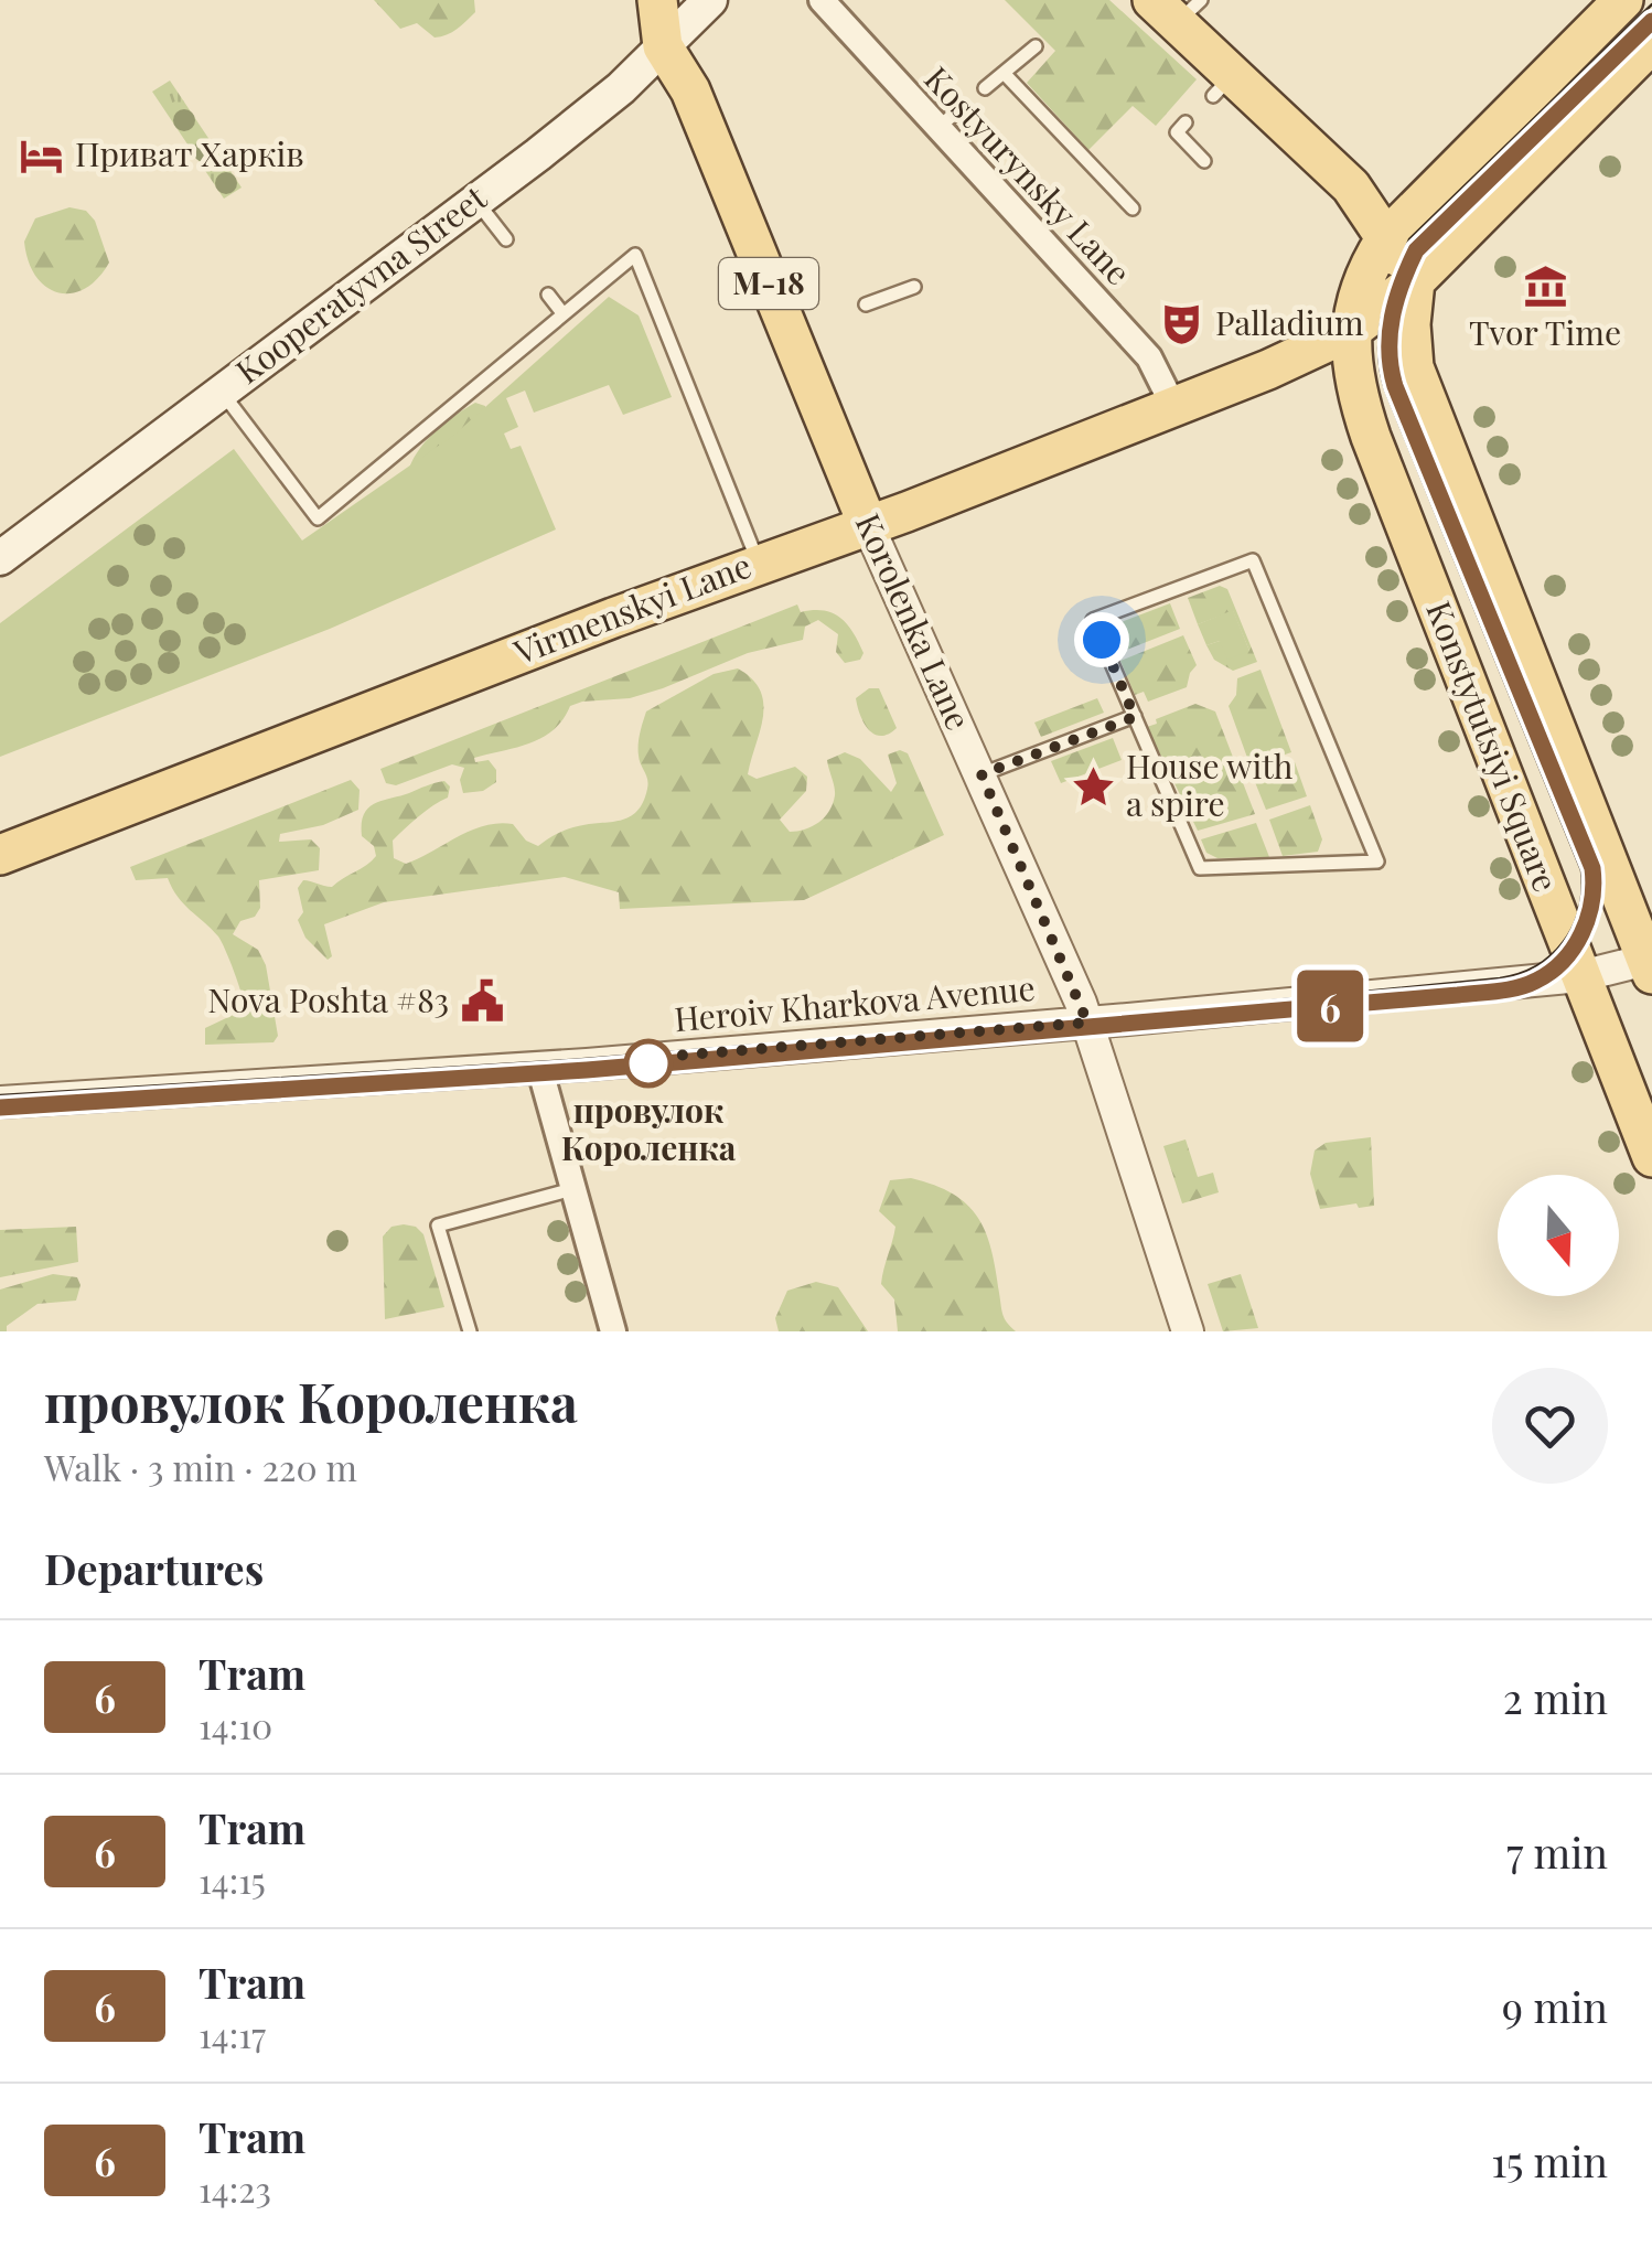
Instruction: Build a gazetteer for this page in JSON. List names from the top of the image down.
{
  "streets": {
    "main road": [
      "М-18",
      "Kooperatyvna Street",
      "Virmenskyi Lane",
      "Korolenka Lane",
      "Konstytutsiyi Square"
    ],
    "street": ["Kostyurynsky Lane", "Heroiv Kharkova Avenue"]
  },
  "crossings": [
    ["Kostyurynsky Lane", "Virmenskyi Lane"],
    ["М-18", "Kooperatyvna Street"],
    ["М-18", "Korolenka Lane"],
    ["Kooperatyvna Street", "Korolenka Lane"],
    ["Virmenskyi Lane", "Korolenka Lane"],
    ["Virmenskyi Lane", "Konstytutsiyi Square"],
    ["Korolenka Lane", "Heroiv Kharkova Avenue"],
    ["Konstytutsiyi Square", "Heroiv Kharkova Avenue"]
  ],
  "places": {
    "hotel": ["Приват Харків"],
    "museum": ["Tvor Time"],
    "theatre": ["Palladium"],
    "place": ["House with a spire"],
    "public building": ["Nova Poshta #83"],
    "other": ["провулок Короленка"]
  },
  "lines": ["tram line 6"],
  "north": "bottom",
  "page": {
    "on_map": "6",
    "heading": [
      ["провулок Короленка", "Walk · 3 min · 220 m"],
      "Departures"
    ],
    "list": [
      {
        "mark": "6",
        "name": "Tram",
        "note": "14:10",
        "value": "2 min"
      },
      {
        "mark": "6",
        "name": "Tram",
        "note": "14:15",
        "value": "7 min"
      },
      {
        "mark": "6",
        "name": "Tram",
        "note": "14:17",
        "value": "9 min"
      },
      {
        "mark": "6",
        "name": "Tram",
        "note": "14:23",
        "value": "15 min"
      }
    ]
  }
}
